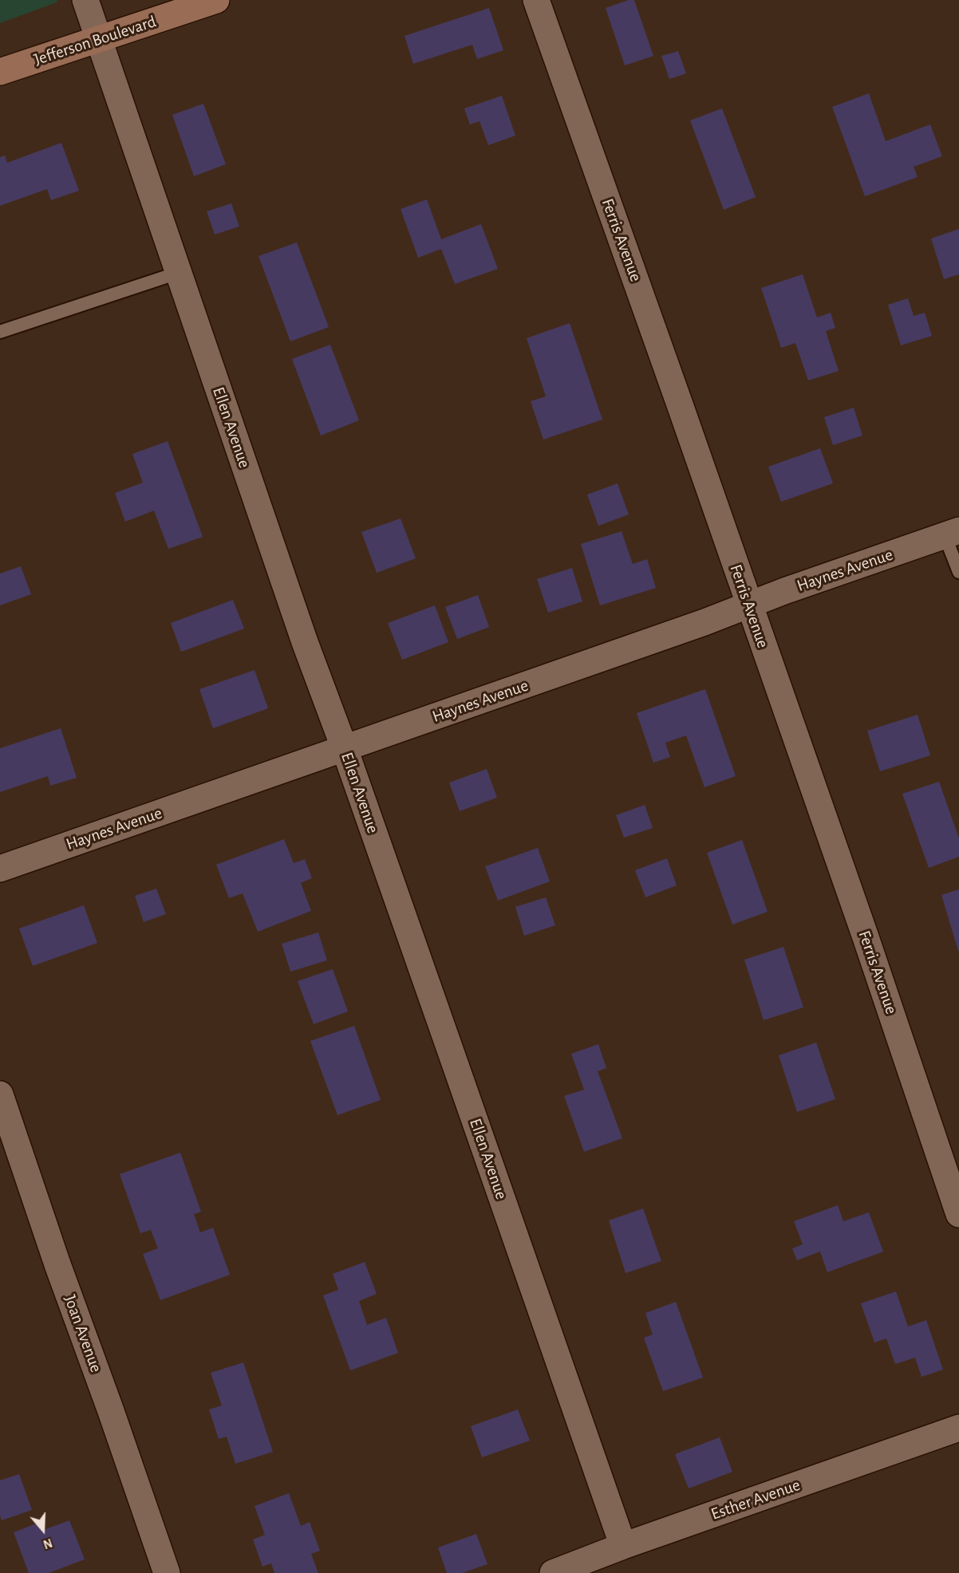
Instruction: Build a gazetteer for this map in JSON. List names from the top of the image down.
{
  "streets": {
    "street": [
      "Jefferson Boulevard",
      "Ferris Avenue",
      "Ellen Avenue",
      "Haynes Avenue",
      "Joan Avenue",
      "Esther Avenue"
    ]
  },
  "crossings": [
    ["Jefferson Boulevard", "Ellen Avenue"],
    ["Ferris Avenue", "Haynes Avenue"],
    ["Ellen Avenue", "Haynes Avenue"],
    ["Ellen Avenue", "Esther Avenue"]
  ],
  "north": "bottom"
}
